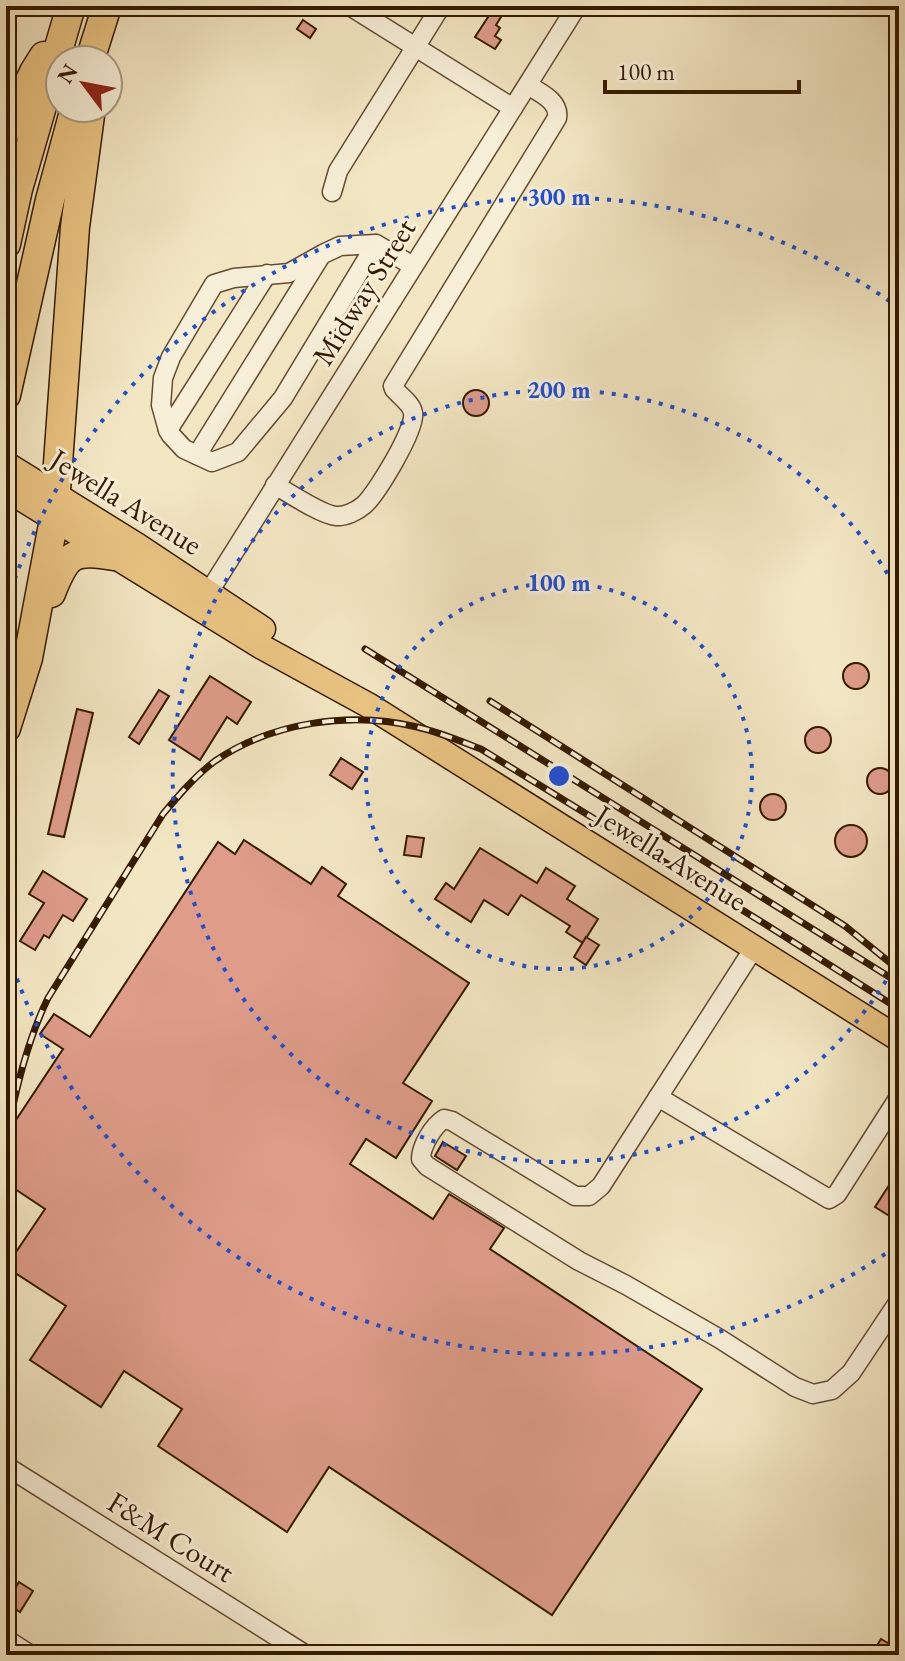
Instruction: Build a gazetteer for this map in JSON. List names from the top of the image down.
{
  "streets": {
    "main road": ["Jewella Avenue"],
    "street": ["Midway Street", "F&M Court"]
  },
  "crossings": [
    ["Midway Street", "Jewella Avenue"]
  ],
  "scale_bar": "100 m",
  "north": "top left",
  "rings": ["300 m", "200 m", "100 m"]
}
